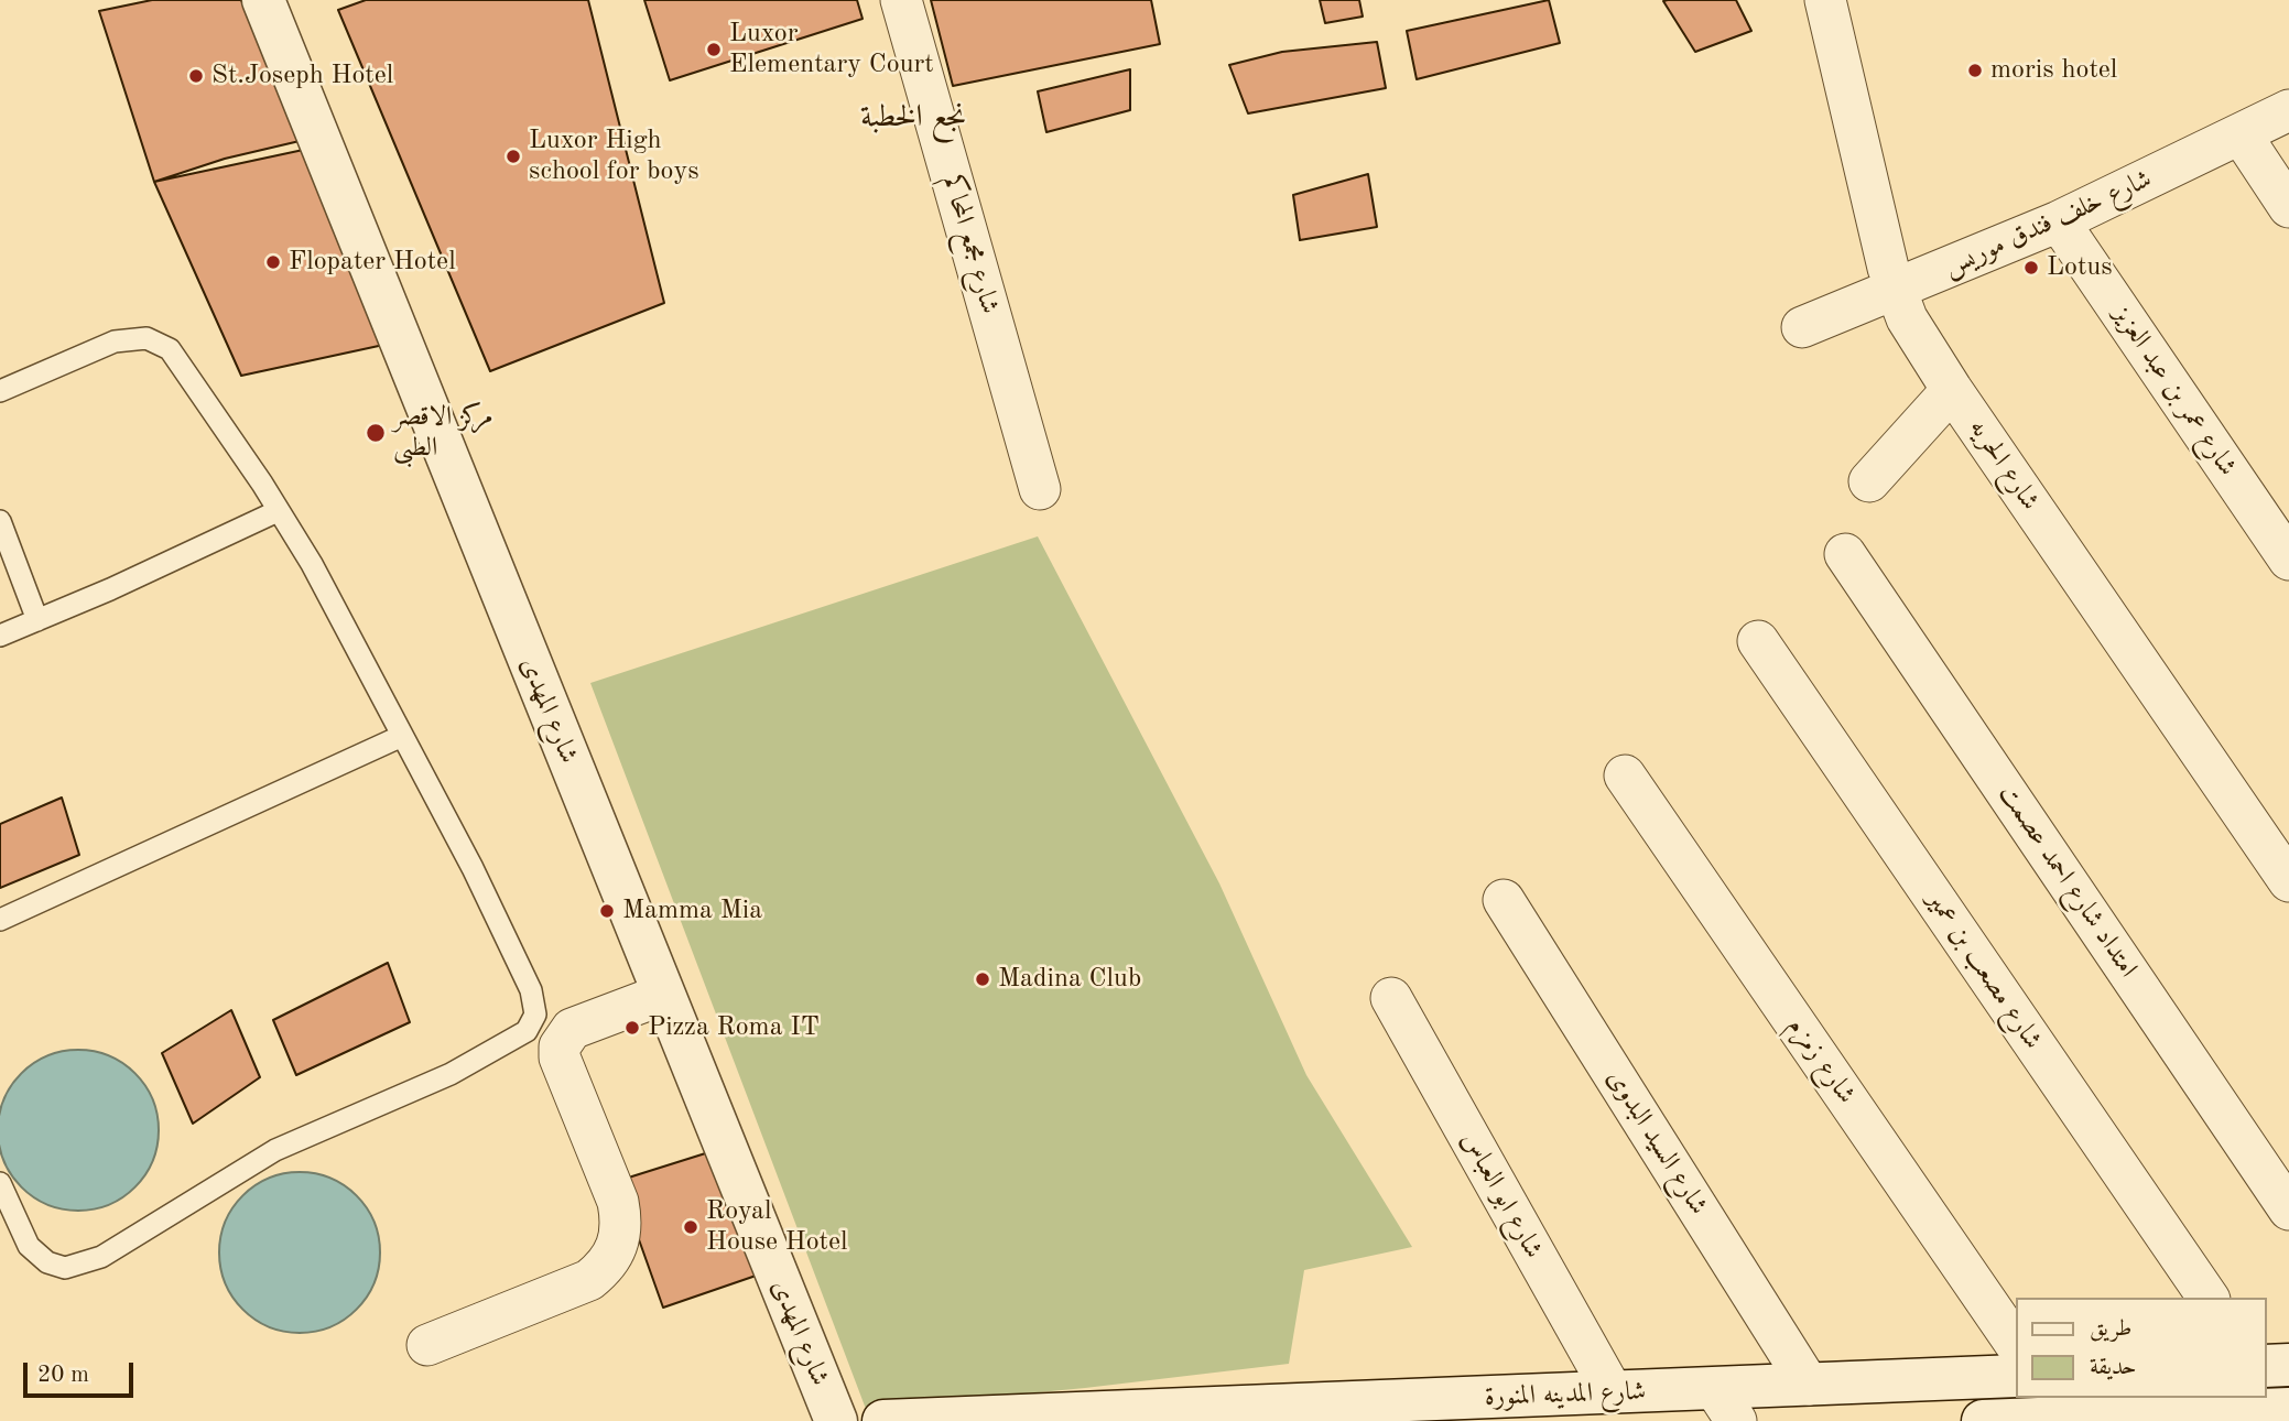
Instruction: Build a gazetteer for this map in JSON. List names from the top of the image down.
{
  "streets": {
    "street": [
      "شارع خلف فندق موريس",
      "شارع مجمع المحاكم",
      "شارع عمر بن عبد العزيز",
      "شارع الحريه",
      "شارع المهدى",
      "امتداد شارع احمد عصمت",
      "شارع مصعب بن عمير",
      "شارع زمزم",
      "شارع السيد البدوى",
      "شارع ابو العباس",
      "شارع المدينه المنورة"
    ]
  },
  "crossings": [
    ["شارع خلف فندق موريس", "شارع عمر بن عبد العزيز"],
    ["شارع خلف فندق موريس", "شارع الحريه"],
    ["شارع السيد البدوى", "شارع المدينه المنورة"],
    ["شارع ابو العباس", "شارع المدينه المنورة"]
  ],
  "districts": ["نجع الخطبة"],
  "places": [
    "Luxor Elementary Court",
    "moris hotel",
    "St.Joseph Hotel",
    "Luxor High school for boys",
    "Flopater Hotel",
    "Lotus",
    "مركز الاقصر الطبى",
    "Mamma Mia",
    "Madina Club",
    "Pizza Roma IT",
    "Royal House Hotel"
  ],
  "legend": ["طريق", "حديقة"],
  "scale_bar": "20 m"
}
